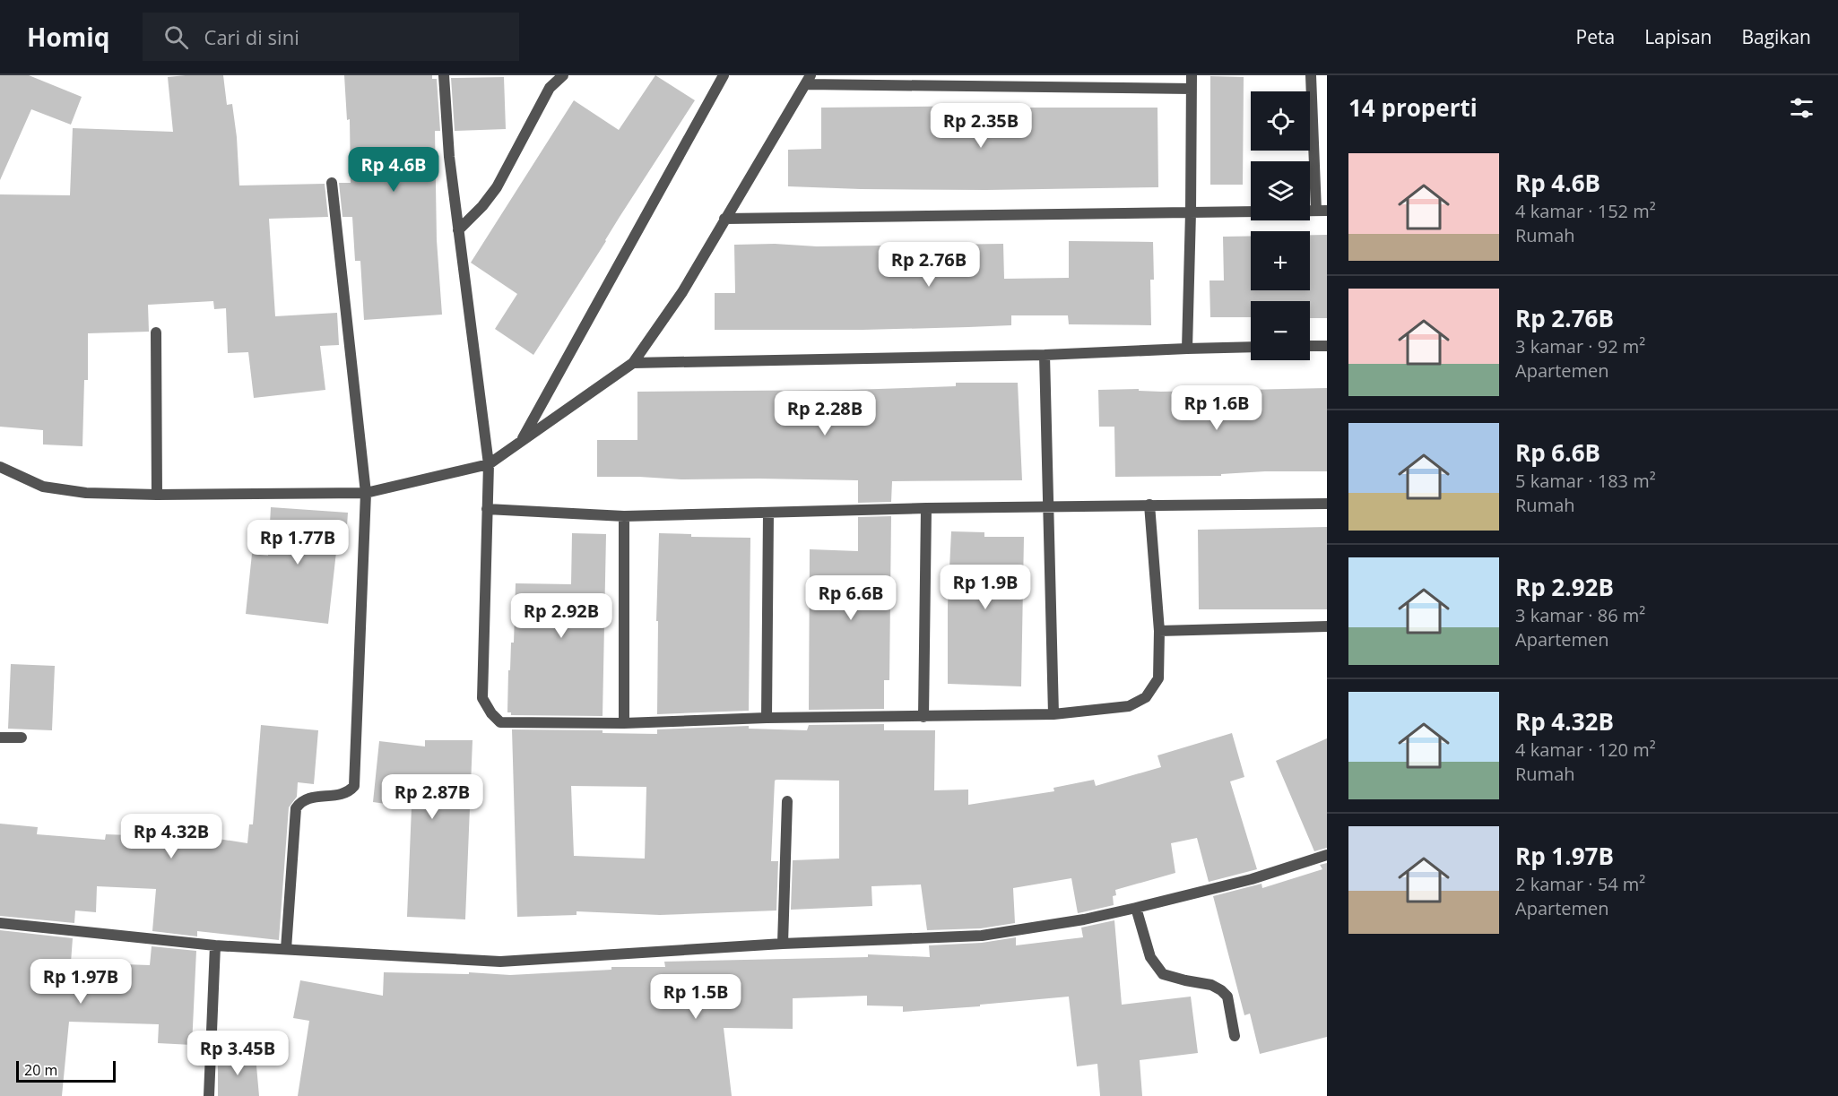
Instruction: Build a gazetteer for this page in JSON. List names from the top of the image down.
{
  "scale_bar": "20 m",
  "page": {
    "header": "Homiq",
    "search": "Cari di sini",
    "nav": ["Peta", "Lapisan", "Bagikan"],
    "heading": "14 properti",
    "map_buttons": ["+", "−"],
    "price": [
      "Rp 2.35B",
      "Rp 4.6B",
      "Rp 2.76B",
      "Rp 1.6B",
      "Rp 2.28B",
      "Rp 1.77B",
      "Rp 1.9B",
      "Rp 6.6B",
      "Rp 2.92B",
      "Rp 2.87B",
      "Rp 4.32B",
      "Rp 1.97B",
      "Rp 1.5B",
      "Rp 3.45B"
    ],
    "list": [
      {
        "name": "Rp 4.6B",
        "note": "4 kamar · 152 m² · Rumah"
      },
      {
        "name": "Rp 2.76B",
        "note": "3 kamar · 92 m² · Apartemen"
      },
      {
        "name": "Rp 6.6B",
        "note": "5 kamar · 183 m² · Rumah"
      },
      {
        "name": "Rp 2.92B",
        "note": "3 kamar · 86 m² · Apartemen"
      },
      {
        "name": "Rp 4.32B",
        "note": "4 kamar · 120 m² · Rumah"
      },
      {
        "name": "Rp 1.97B",
        "note": "2 kamar · 54 m² · Apartemen"
      }
    ],
    "scale": "20 m"
  }
}
